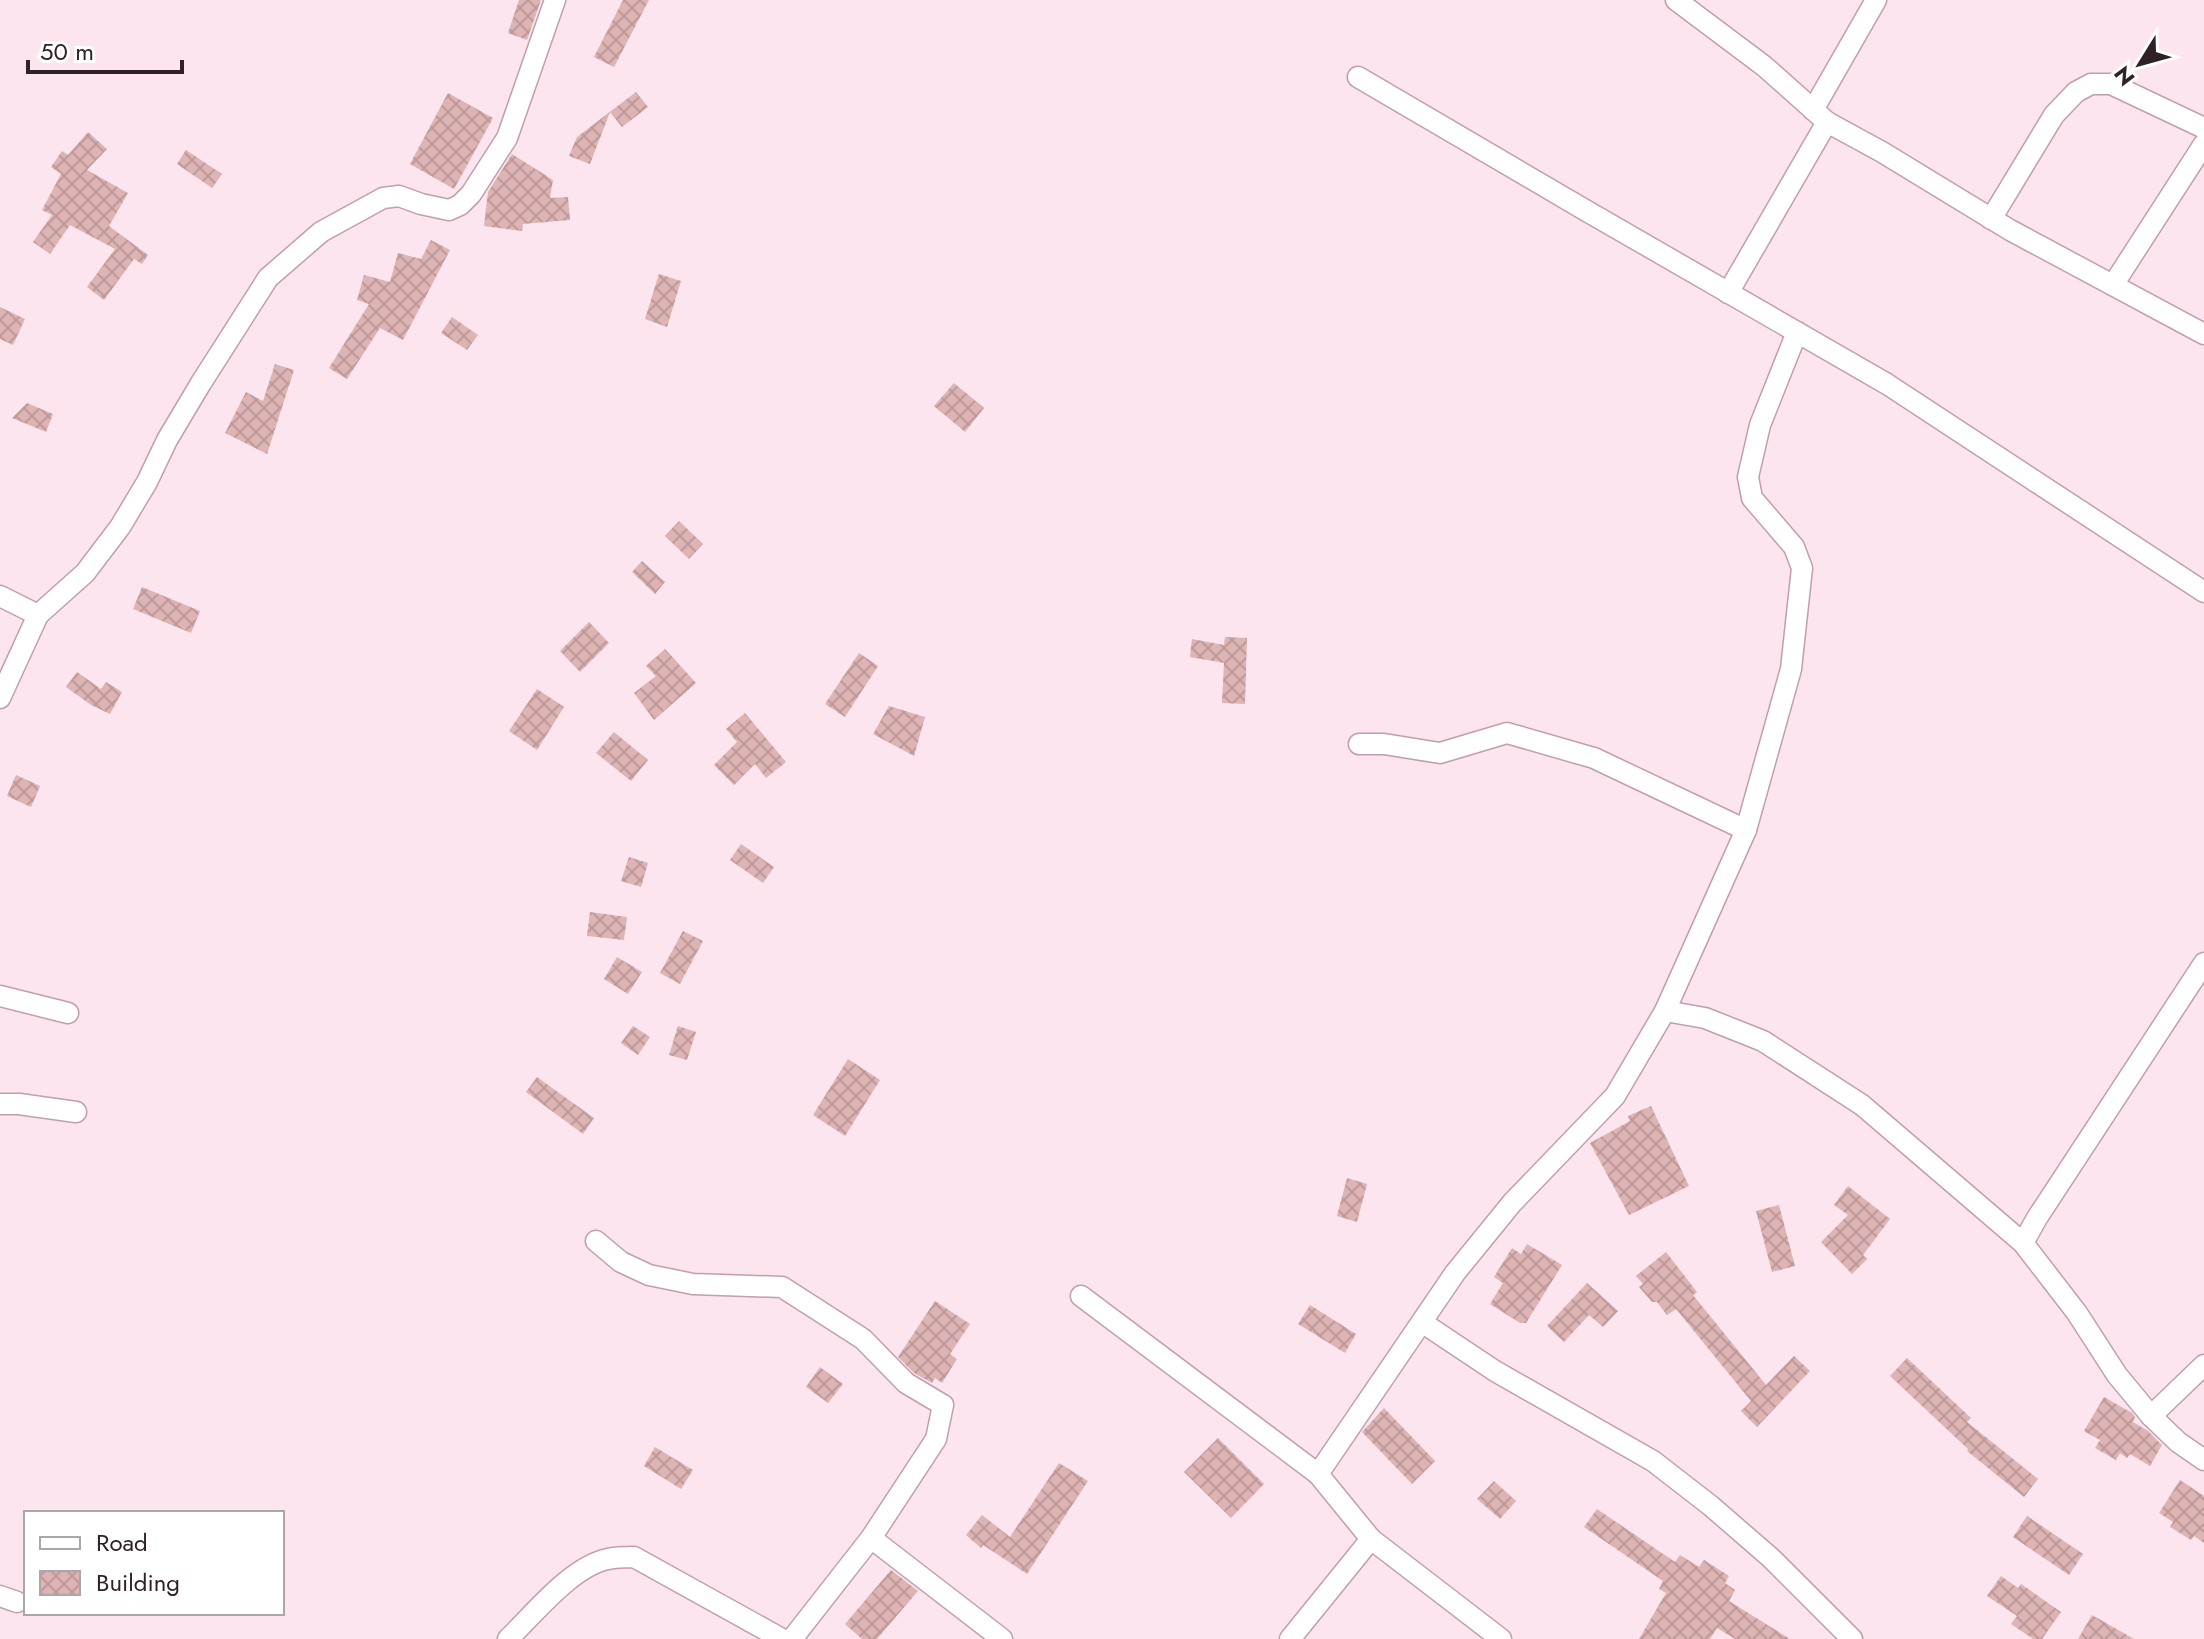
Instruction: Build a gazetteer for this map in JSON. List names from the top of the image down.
{
  "legend": ["Road", "Building"],
  "scale_bar": "50 m",
  "north": "bottom left"
}
